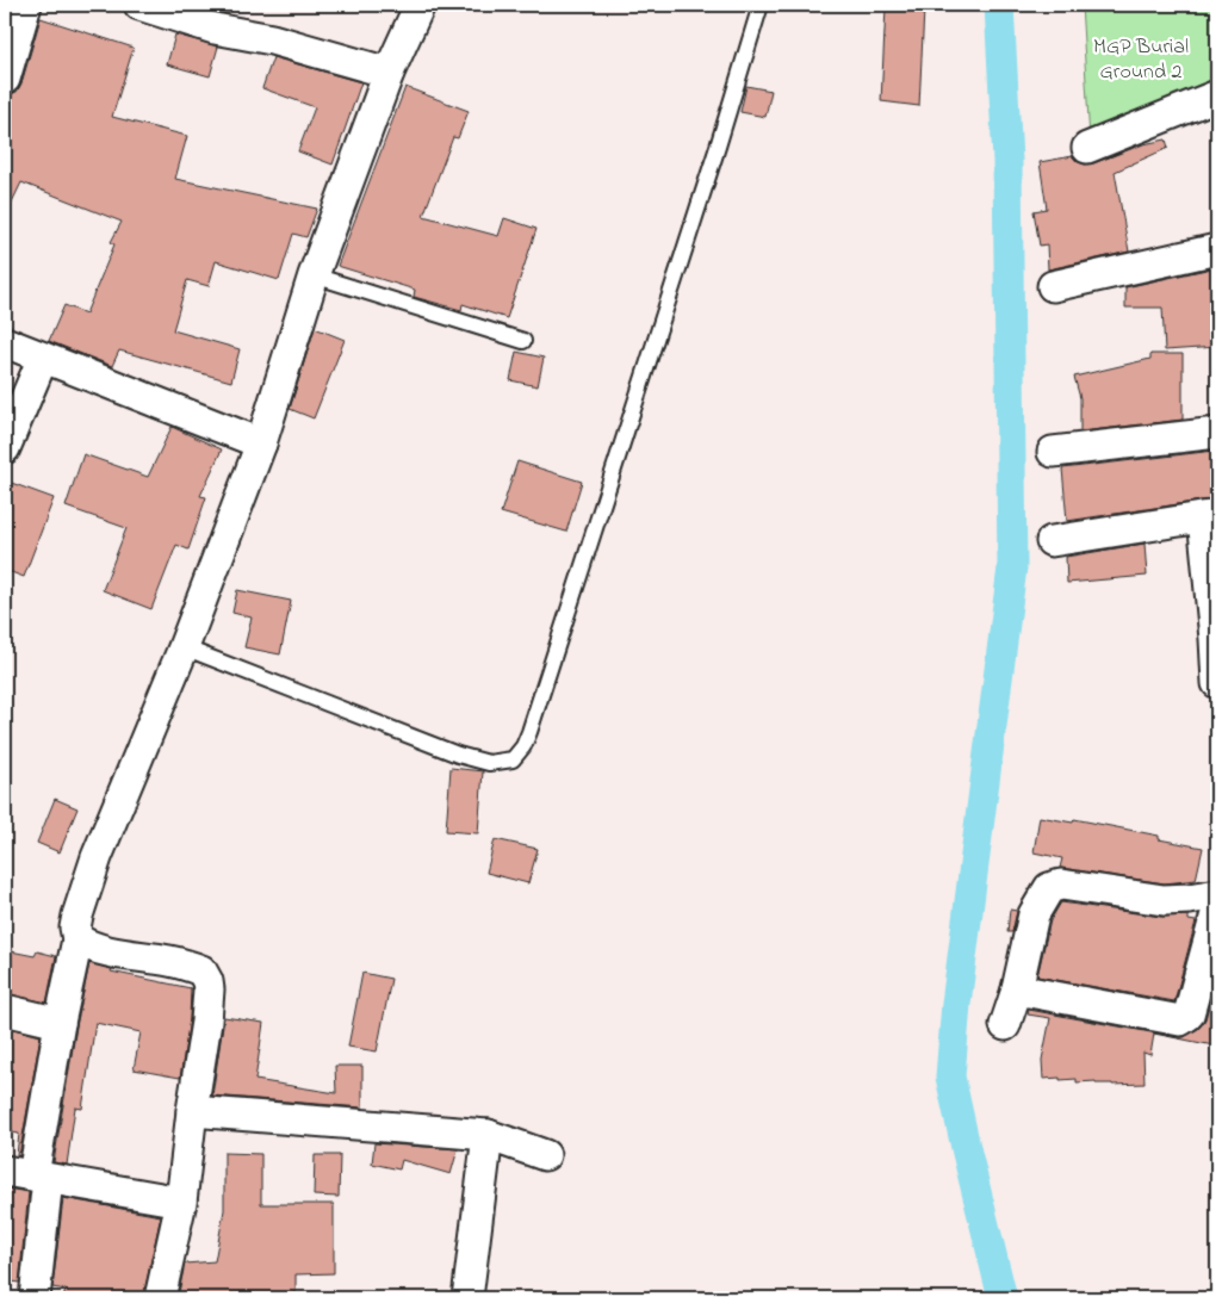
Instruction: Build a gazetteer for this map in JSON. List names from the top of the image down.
{
  "parks": ["MGP Burial Ground 2"]
}
